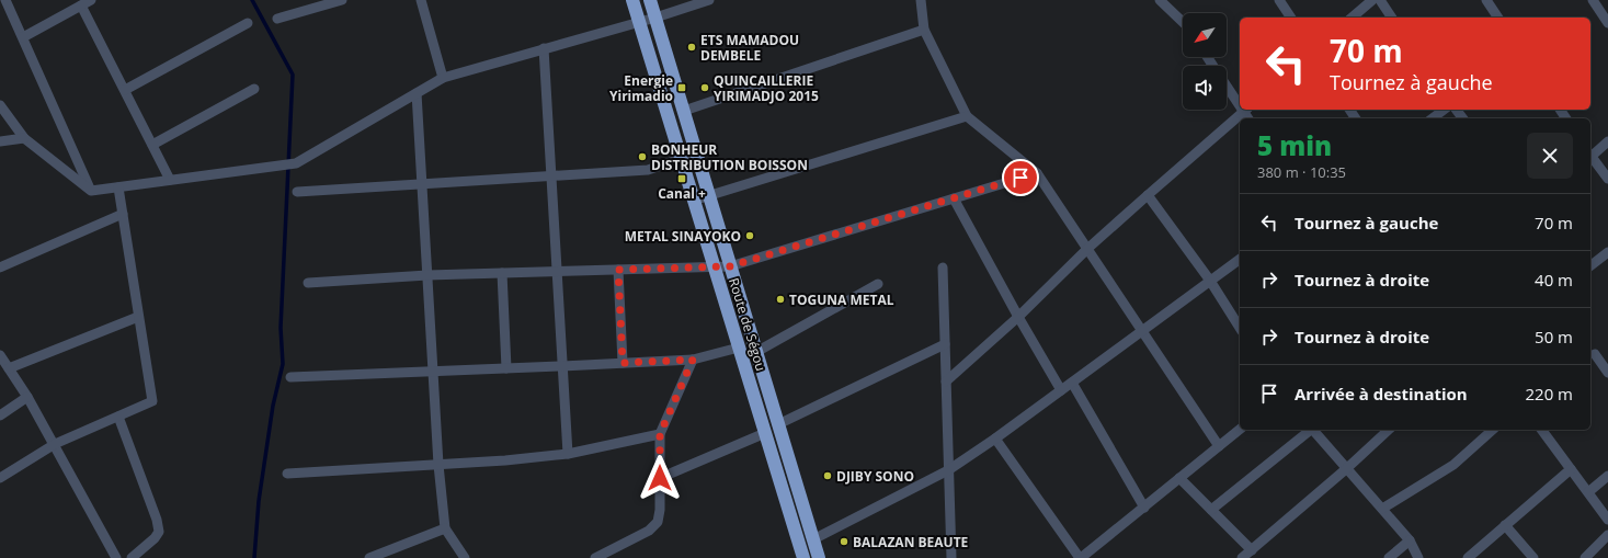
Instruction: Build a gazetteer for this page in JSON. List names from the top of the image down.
{
  "streets": {
    "highway": ["Route de Ségou"]
  },
  "places": {
    "other": [
      "ETS MAMADOU DEMBELE",
      "QUINCAILLERIE YIRIMADJO 2015",
      "BONHEUR DISTRIBUTION BOISSON",
      "METAL SINAYOKO",
      "TOGUNA METAL",
      "DJIBY SONO",
      "BALAZAN BEAUTE"
    ],
    "transit": ["Energie Yirimadio", "Canal +"]
  },
  "north": "bottom left",
  "page": {
    "turn": ["70 m", "Tournez à gauche"],
    "heading": ["5 min", "380 m · 10:35"],
    "list": [
      {
        "name": "Tournez à gauche",
        "value": "70 m"
      },
      {
        "name": "Tournez à droite",
        "value": "40 m"
      },
      {
        "name": "Tournez à droite",
        "value": "50 m"
      },
      {
        "name": "Arrivée à destination",
        "value": "220 m"
      }
    ]
  }
}
